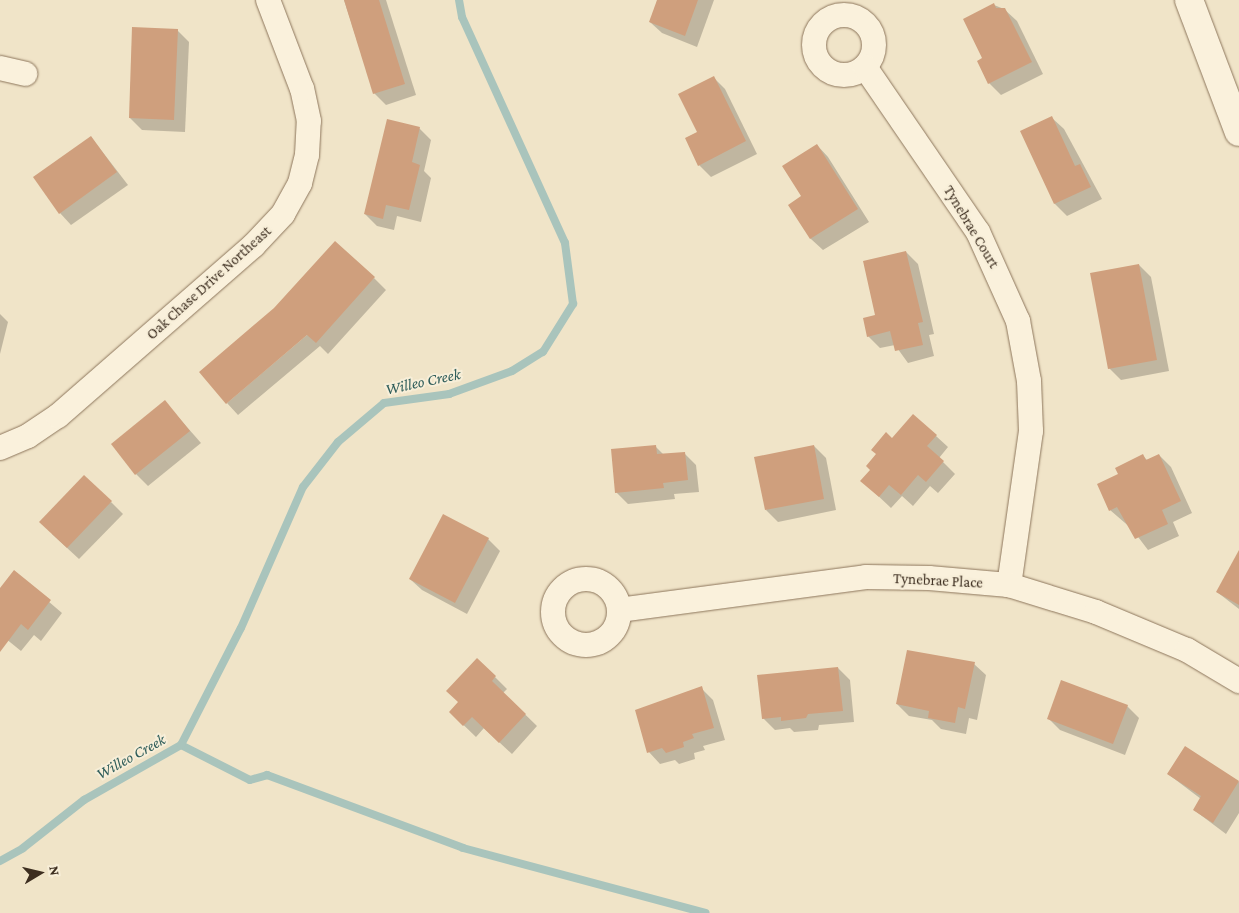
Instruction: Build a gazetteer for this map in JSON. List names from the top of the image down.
{
  "streets": {
    "street": ["Tynebrae Court", "Oak Chase Drive Northeast", "Tynebrae Place"]
  },
  "crossings": [
    ["Tynebrae Court", "Tynebrae Place"]
  ],
  "water": ["Willeo Creek"],
  "north": "right"
}
